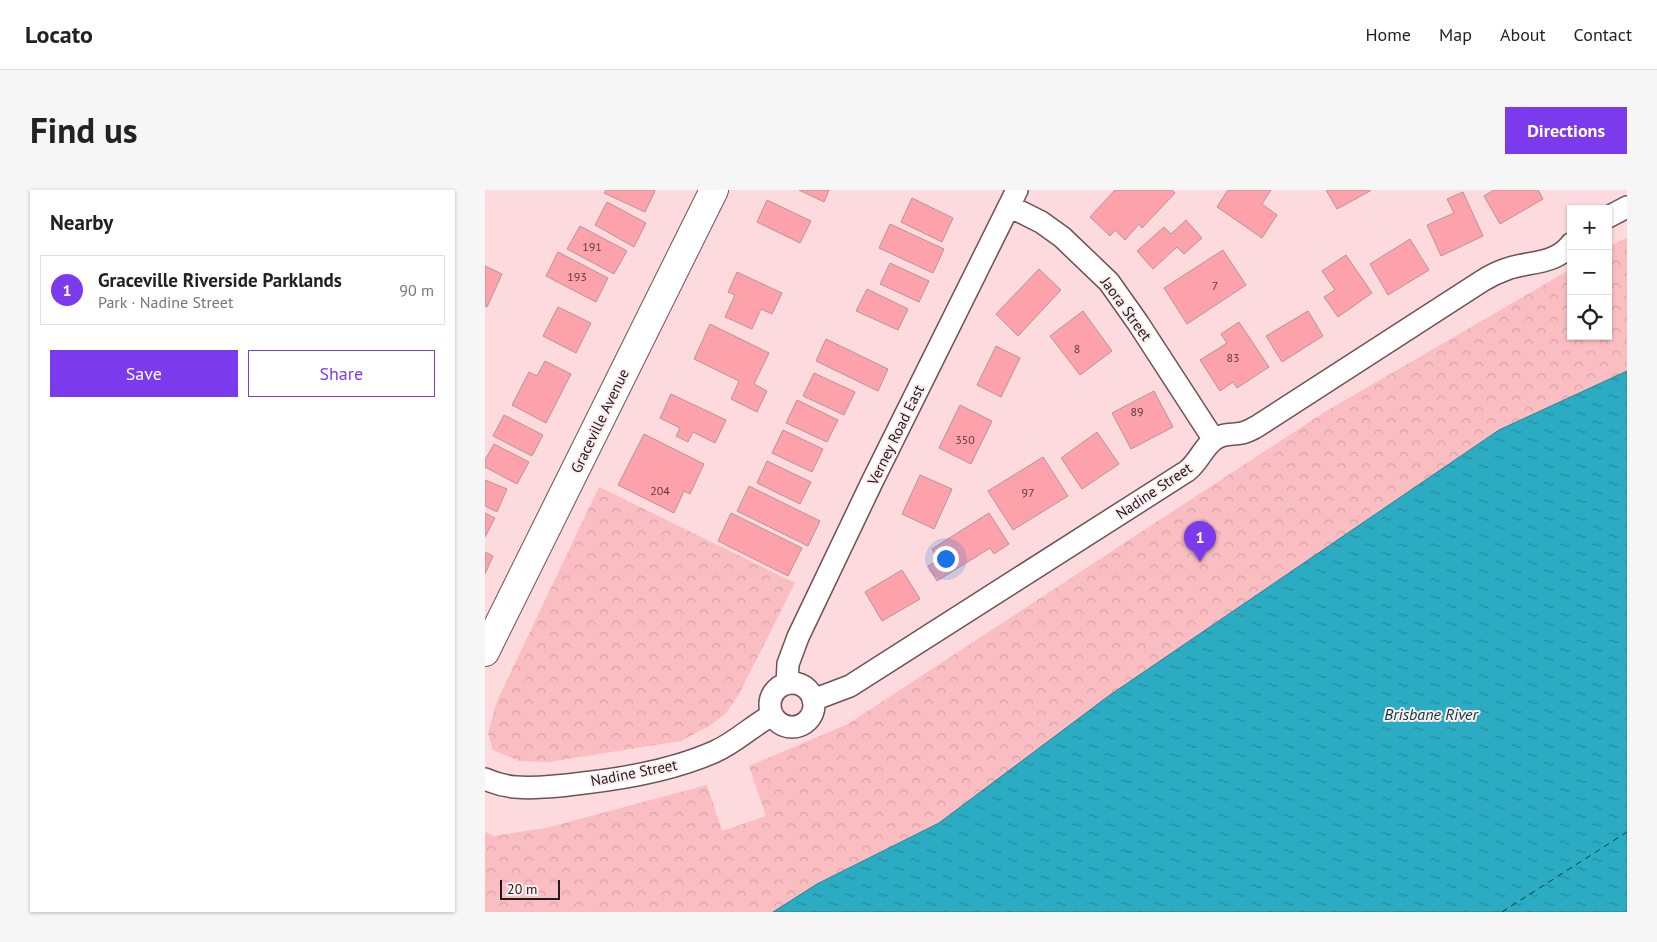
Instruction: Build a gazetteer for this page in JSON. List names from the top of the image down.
{
  "streets": {
    "main road": ["Graceville Avenue"],
    "street": ["Jaora Street", "Verney Road East", "Nadine Street"]
  },
  "crossings": [
    ["Jaora Street", "Verney Road East"],
    ["Jaora Street", "Nadine Street"],
    ["Verney Road East", "Nadine Street"]
  ],
  "water": ["Brisbane River"],
  "house_numbers": [
    "191",
    "193",
    "7",
    "8",
    "83",
    "89",
    "350",
    "204",
    "97"
  ],
  "scale_bar": "20 m",
  "page": {
    "header": "Locato",
    "nav": [
      "Home",
      "Map",
      "About",
      "Contact"
    ],
    "title": "Find us",
    "buttons": [
      "Directions",
      ["Save", "Share"]
    ],
    "heading": "Nearby",
    "map_buttons": ["+", "−"],
    "list": [
      {
        "mark": "1",
        "name": "Graceville Riverside Parklands",
        "note": "Park · Nadine Street",
        "value": "90 m"
      }
    ],
    "pins": "1",
    "scale": "20 m"
  }
}
